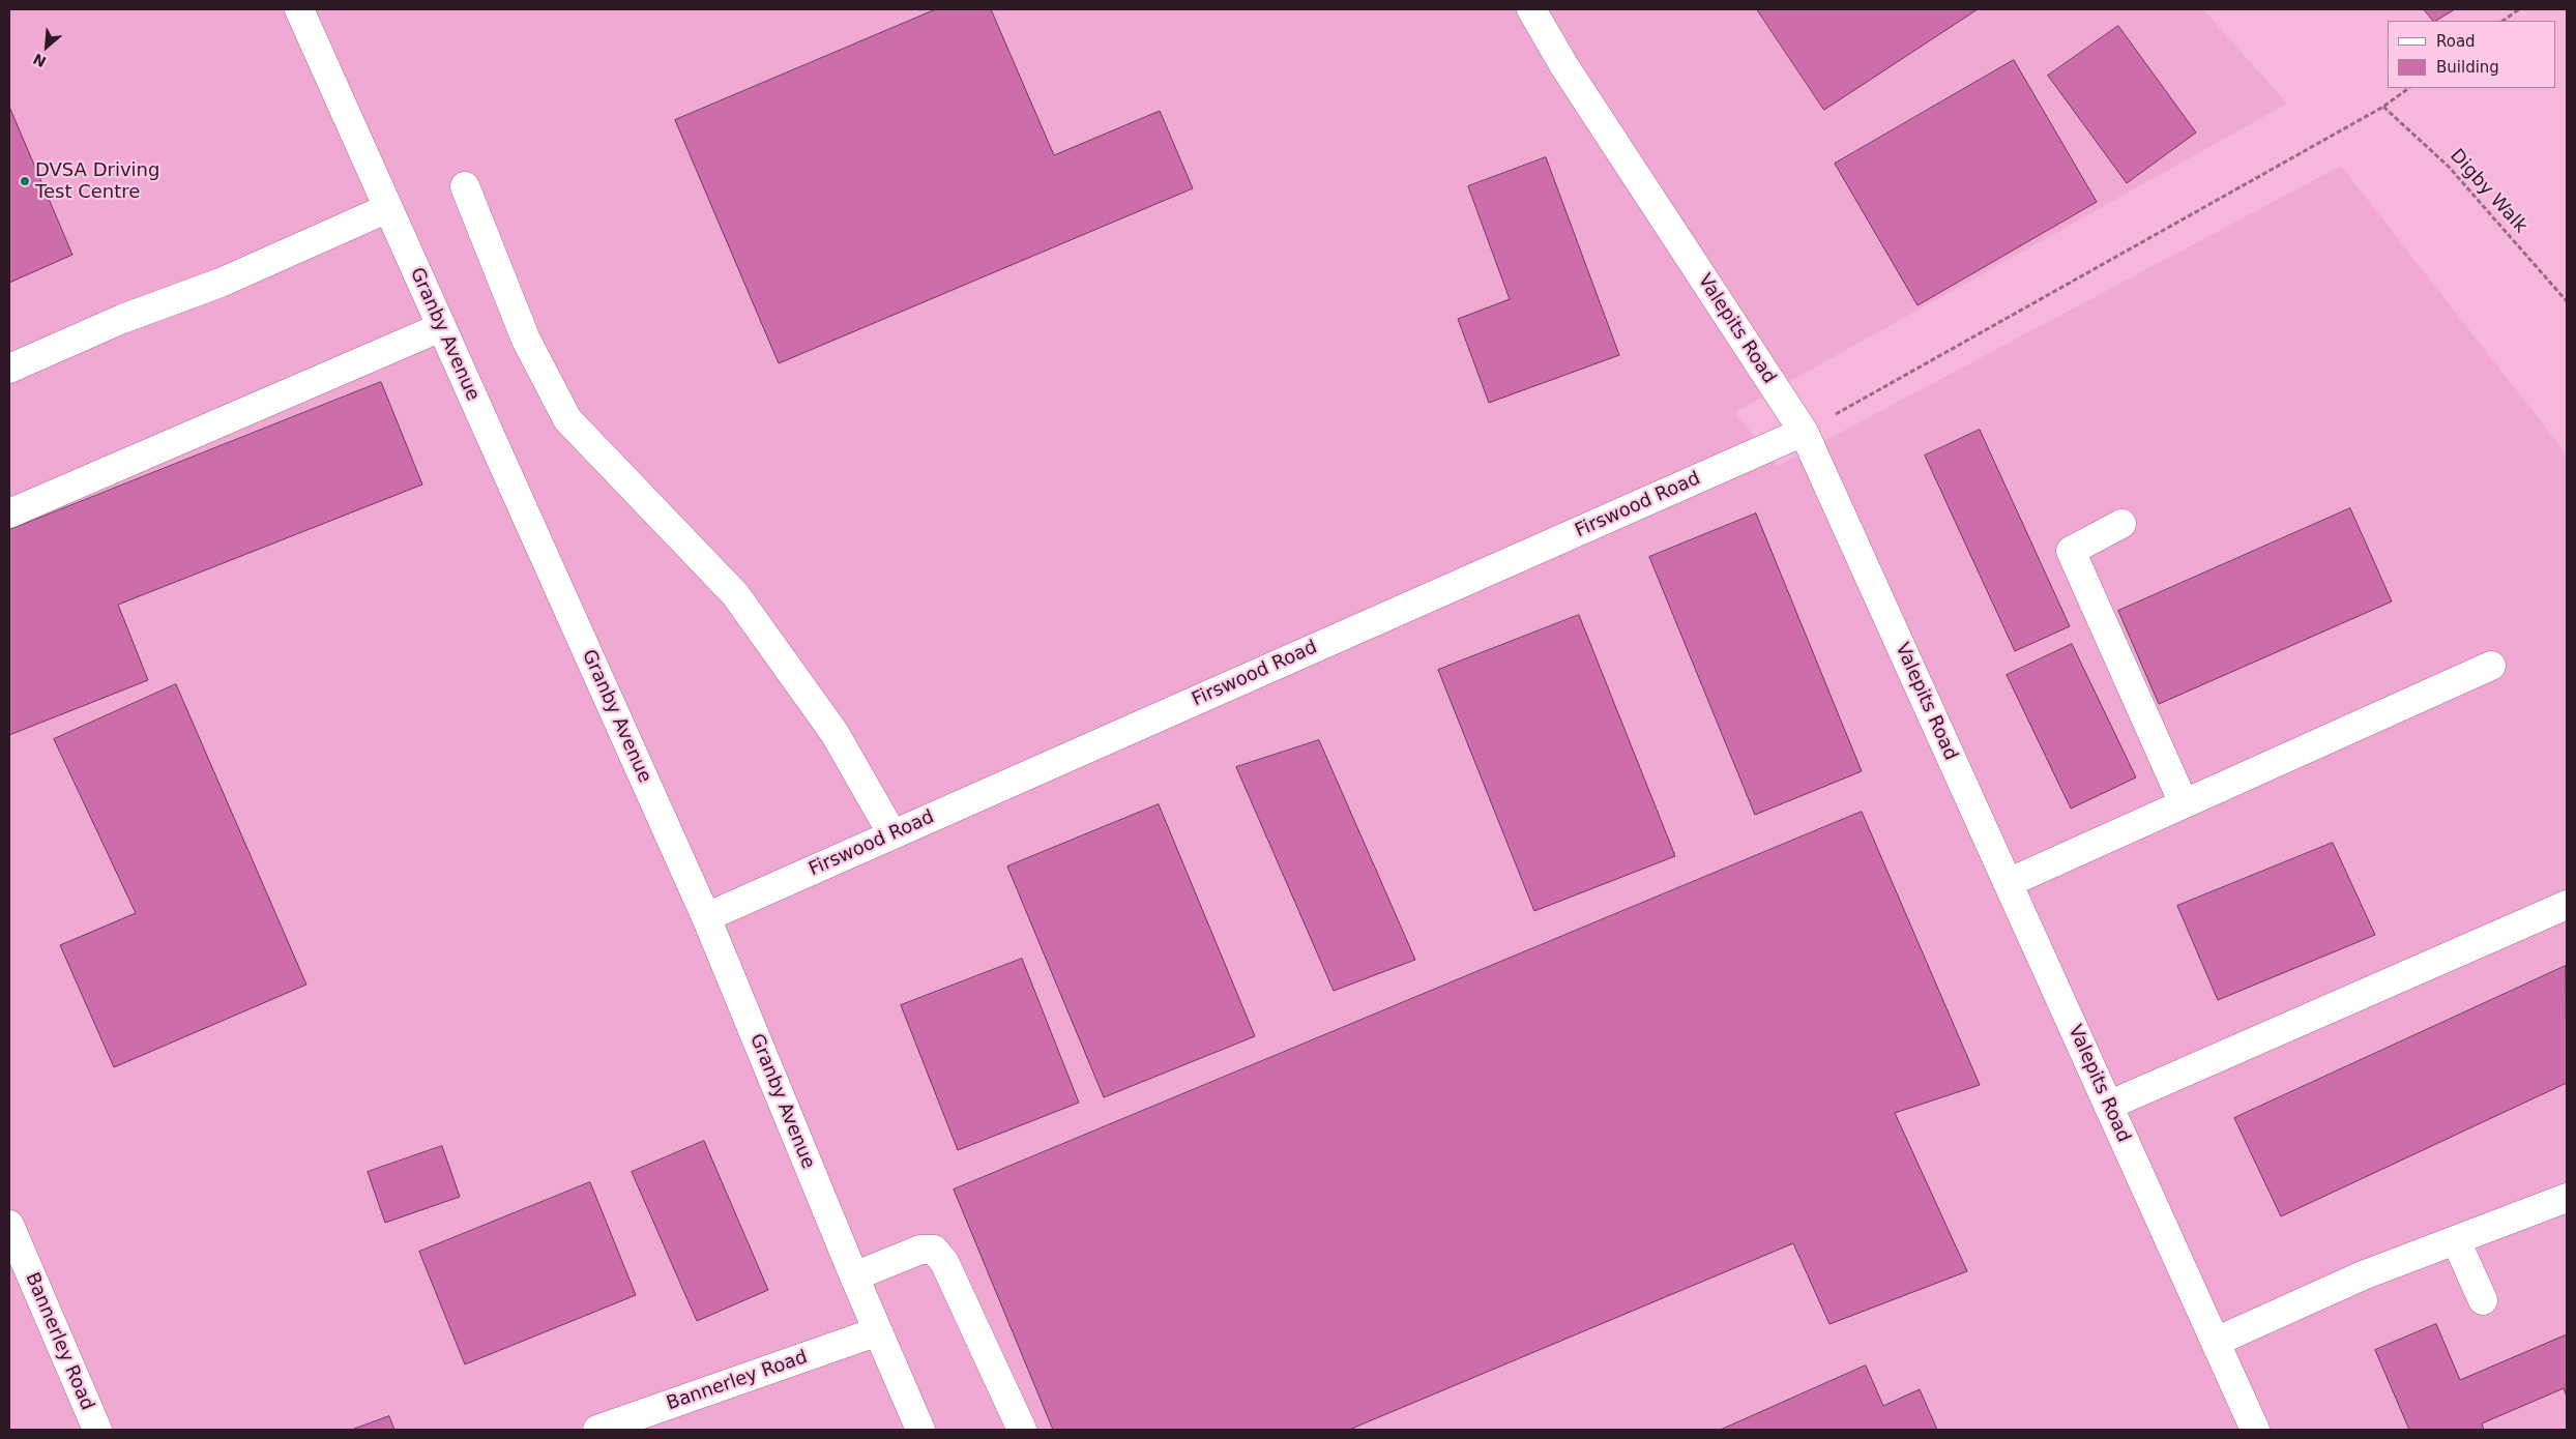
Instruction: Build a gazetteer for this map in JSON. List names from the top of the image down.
{
  "streets": {
    "street": [
      "Valepits Road",
      "Granby Avenue",
      "Firswood Road",
      "Bannerley Road"
    ],
    "path": ["Digby Walk"]
  },
  "crossings": [
    ["Valepits Road", "Firswood Road"],
    ["Granby Avenue", "Firswood Road"],
    ["Granby Avenue", "Bannerley Road"]
  ],
  "places": ["DVSA Driving Test Centre"],
  "legend": ["Road", "Building"],
  "north": "bottom left"
}
